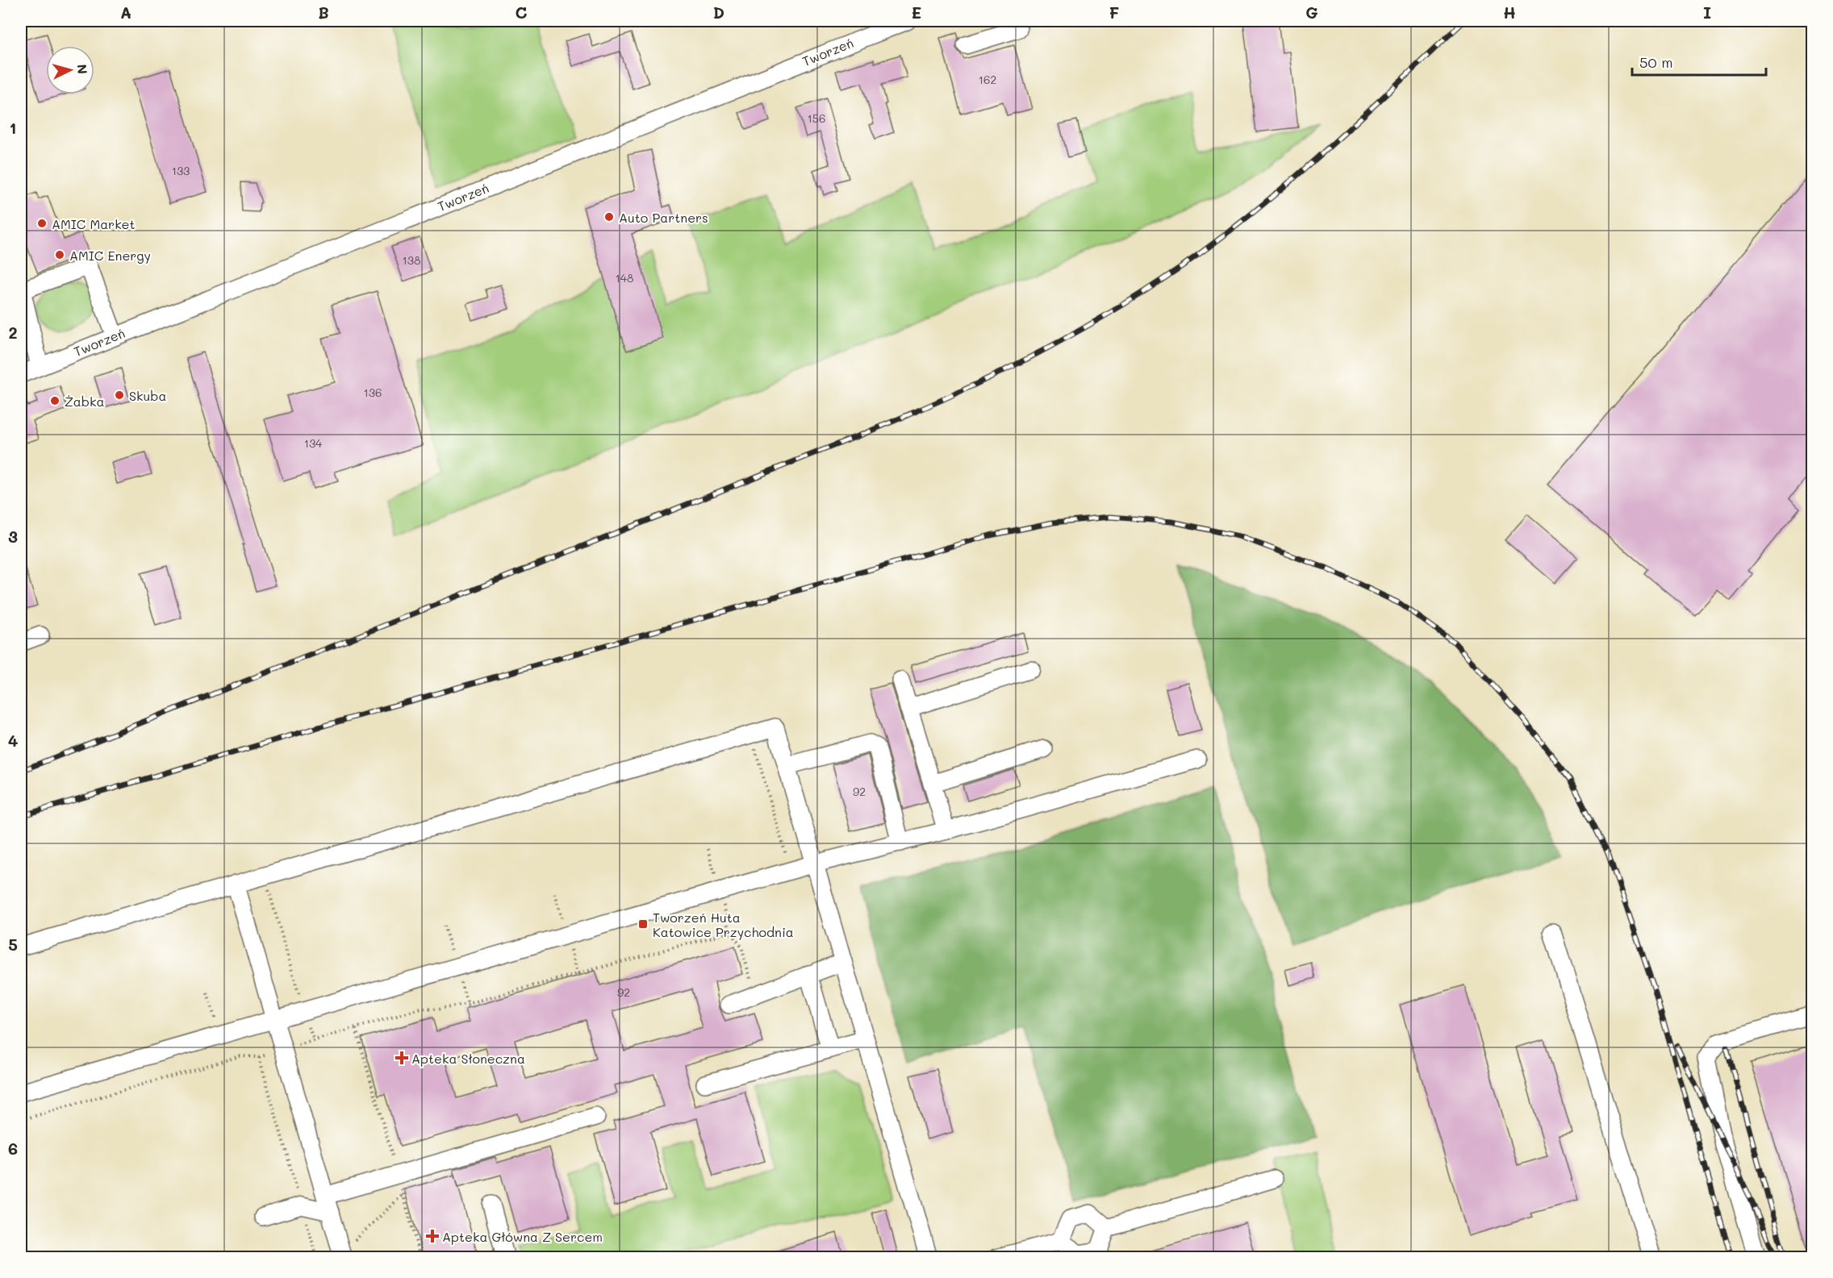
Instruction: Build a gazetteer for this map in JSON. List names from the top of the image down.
{
  "streets": {
    "street": ["Tworzeń"]
  },
  "places": {
    "other": [
      "Auto Partners",
      "AMIC Market",
      "AMIC Energy",
      "Skuba",
      "Żabka"
    ],
    "transit": ["Tworzeń Huta Katowice Przychodnia"],
    "health": ["Apteka Słoneczna", "Apteka Główna Z Sercem"]
  },
  "house_numbers": [
    "162",
    "156",
    "133",
    "138",
    "148",
    "136",
    "134",
    "92",
    "92"
  ],
  "scale_bar": "50 m",
  "north": "right",
  "grid": {
    "columns": [
      "A",
      "B",
      "C",
      "D",
      "E",
      "F",
      "G",
      "H",
      "I"
    ],
    "rows": [
      "1",
      "2",
      "3",
      "4",
      "5",
      "6"
    ]
  }
}
